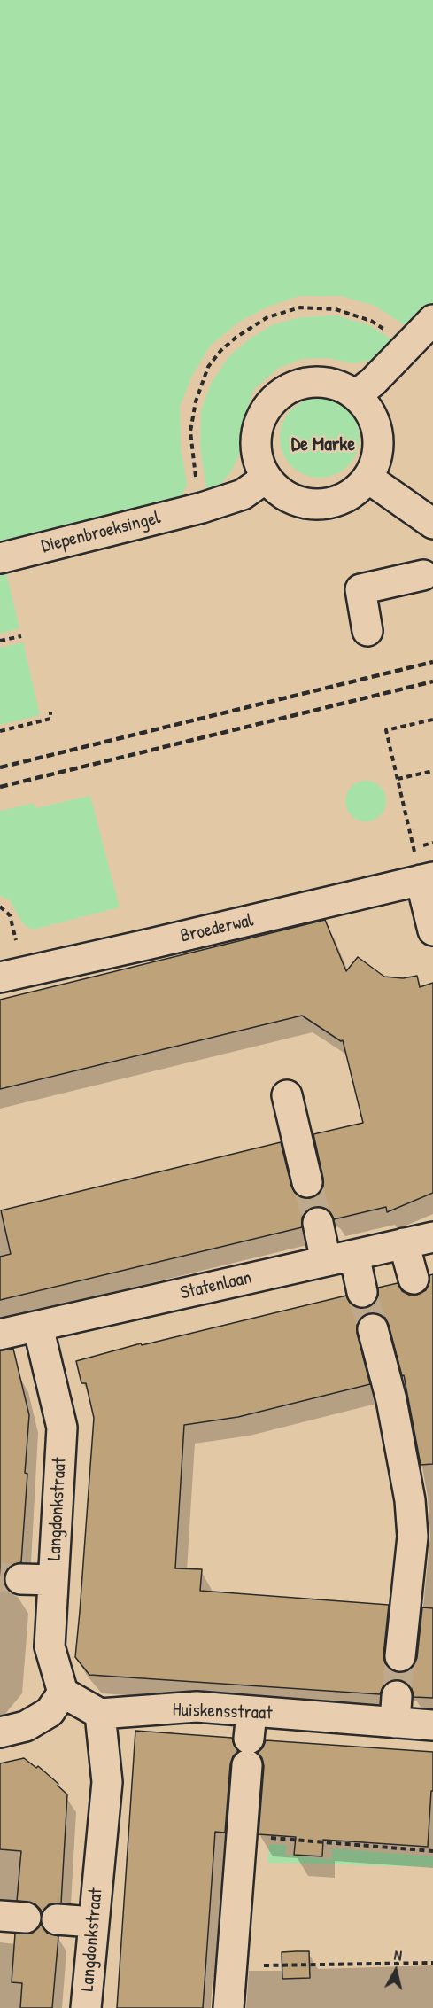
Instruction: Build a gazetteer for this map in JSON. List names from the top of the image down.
{
  "streets": {
    "street": [
      "Diepenbroeksingel",
      "Broederwal",
      "Statenlaan",
      "Langdonkstraat",
      "Huiskensstraat"
    ]
  },
  "crossings": [
    ["Statenlaan", "Langdonkstraat"],
    ["Langdonkstraat", "Huiskensstraat"]
  ],
  "districts": ["De Marke"],
  "north": "top"
}
